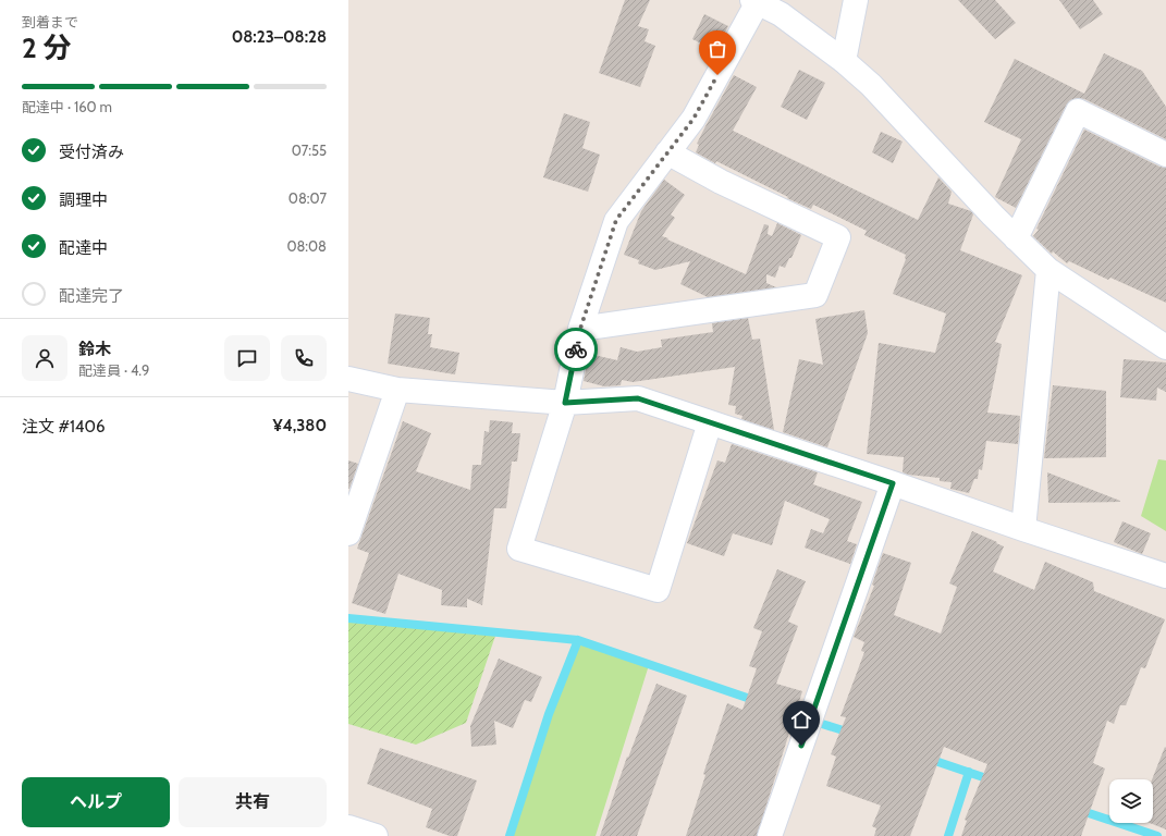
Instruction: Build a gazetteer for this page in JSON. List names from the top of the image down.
{
  "page": {
    "heading": ["2 分", "到着まで", "08:23–08:28"],
    "panel": [
      "鈴木",
      "配達員 · 4.9",
      "注文 #1406",
      "¥4,380"
    ],
    "bar": "配達中 · 160 m",
    "list": [
      ["受付済み", "07:55"],
      ["調理中", "08:07"],
      ["配達中", "08:08"],
      "配達完了"
    ],
    "buttons": ["ヘルプ", "共有"]
  }
}
